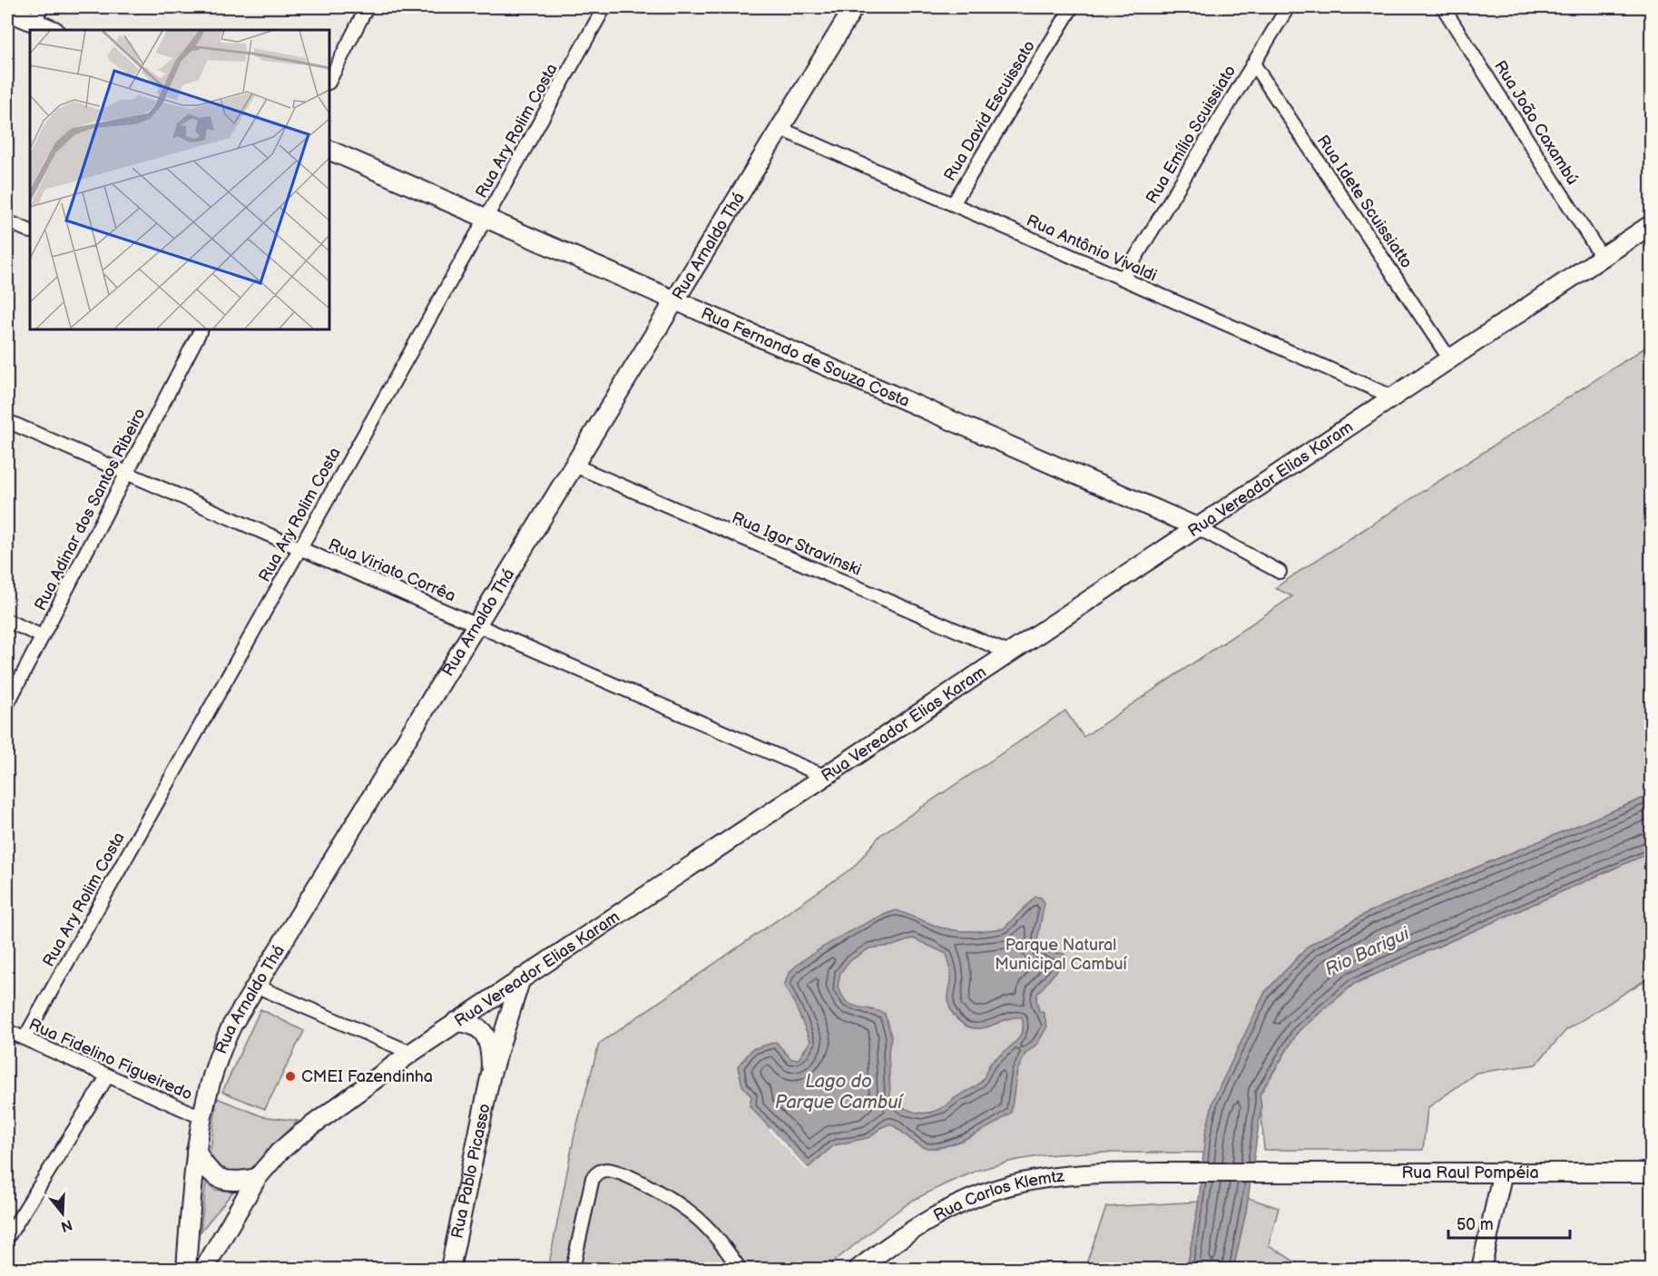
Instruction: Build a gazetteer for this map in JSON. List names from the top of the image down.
{
  "streets": {
    "main road": [
      "Rua Arnaldo Thá",
      "Rua Fernando de Souza Costa",
      "Rua Vereador Elias Karam",
      "Rua Pablo Picasso",
      "Rua Raul Pompéia",
      "Rua Carlos Klemtz"
    ],
    "street": [
      "Rua David Escuissato",
      "Rua João Caxambú",
      "Rua Ary Rolim Costa",
      "Rua Emílio Scuissiato",
      "Rua Idete Scuissiatto",
      "Rua Antônio Vivaldi",
      "Rua Adinar dos Santos Ribeiro",
      "Rua Igor Stravinski",
      "Rua Viriato Corrêa",
      "Rua Fidelino Figueiredo"
    ]
  },
  "crossings": [
    ["Rua David Escuissato", "Rua Antônio Vivaldi"],
    ["Rua João Caxambú", "Rua Vereador Elias Karam"],
    ["Rua Ary Rolim Costa", "Rua Fernando de Souza Costa"],
    ["Rua Ary Rolim Costa", "Rua Viriato Corrêa"],
    ["Rua Ary Rolim Costa", "Rua Fidelino Figueiredo"],
    ["Rua Emílio Scuissiato", "Rua Idete Scuissiatto"],
    ["Rua Emílio Scuissiato", "Rua Antônio Vivaldi"],
    ["Rua Idete Scuissiatto", "Rua Vereador Elias Karam"],
    ["Rua Arnaldo Thá", "Rua Antônio Vivaldi"],
    ["Rua Arnaldo Thá", "Rua Fernando de Souza Costa"],
    ["Rua Arnaldo Thá", "Rua Igor Stravinski"],
    ["Rua Arnaldo Thá", "Rua Viriato Corrêa"],
    ["Rua Arnaldo Thá", "Rua Fidelino Figueiredo"],
    ["Rua Antônio Vivaldi", "Rua Vereador Elias Karam"],
    ["Rua Fernando de Souza Costa", "Rua Vereador Elias Karam"],
    ["Rua Vereador Elias Karam", "Rua Igor Stravinski"],
    ["Rua Vereador Elias Karam", "Rua Viriato Corrêa"],
    ["Rua Vereador Elias Karam", "Rua Pablo Picasso"],
    ["Rua Adinar dos Santos Ribeiro", "Rua Viriato Corrêa"],
    ["Rua Raul Pompéia", "Rua Carlos Klemtz"]
  ],
  "water": ["Rio Barigui", "Lago do Parque Cambuí"],
  "parks": ["Parque Natural Municipal Cambuí"],
  "places": ["CMEI Fazendinha"],
  "scale_bar": "50 m",
  "north": "bottom"
}
